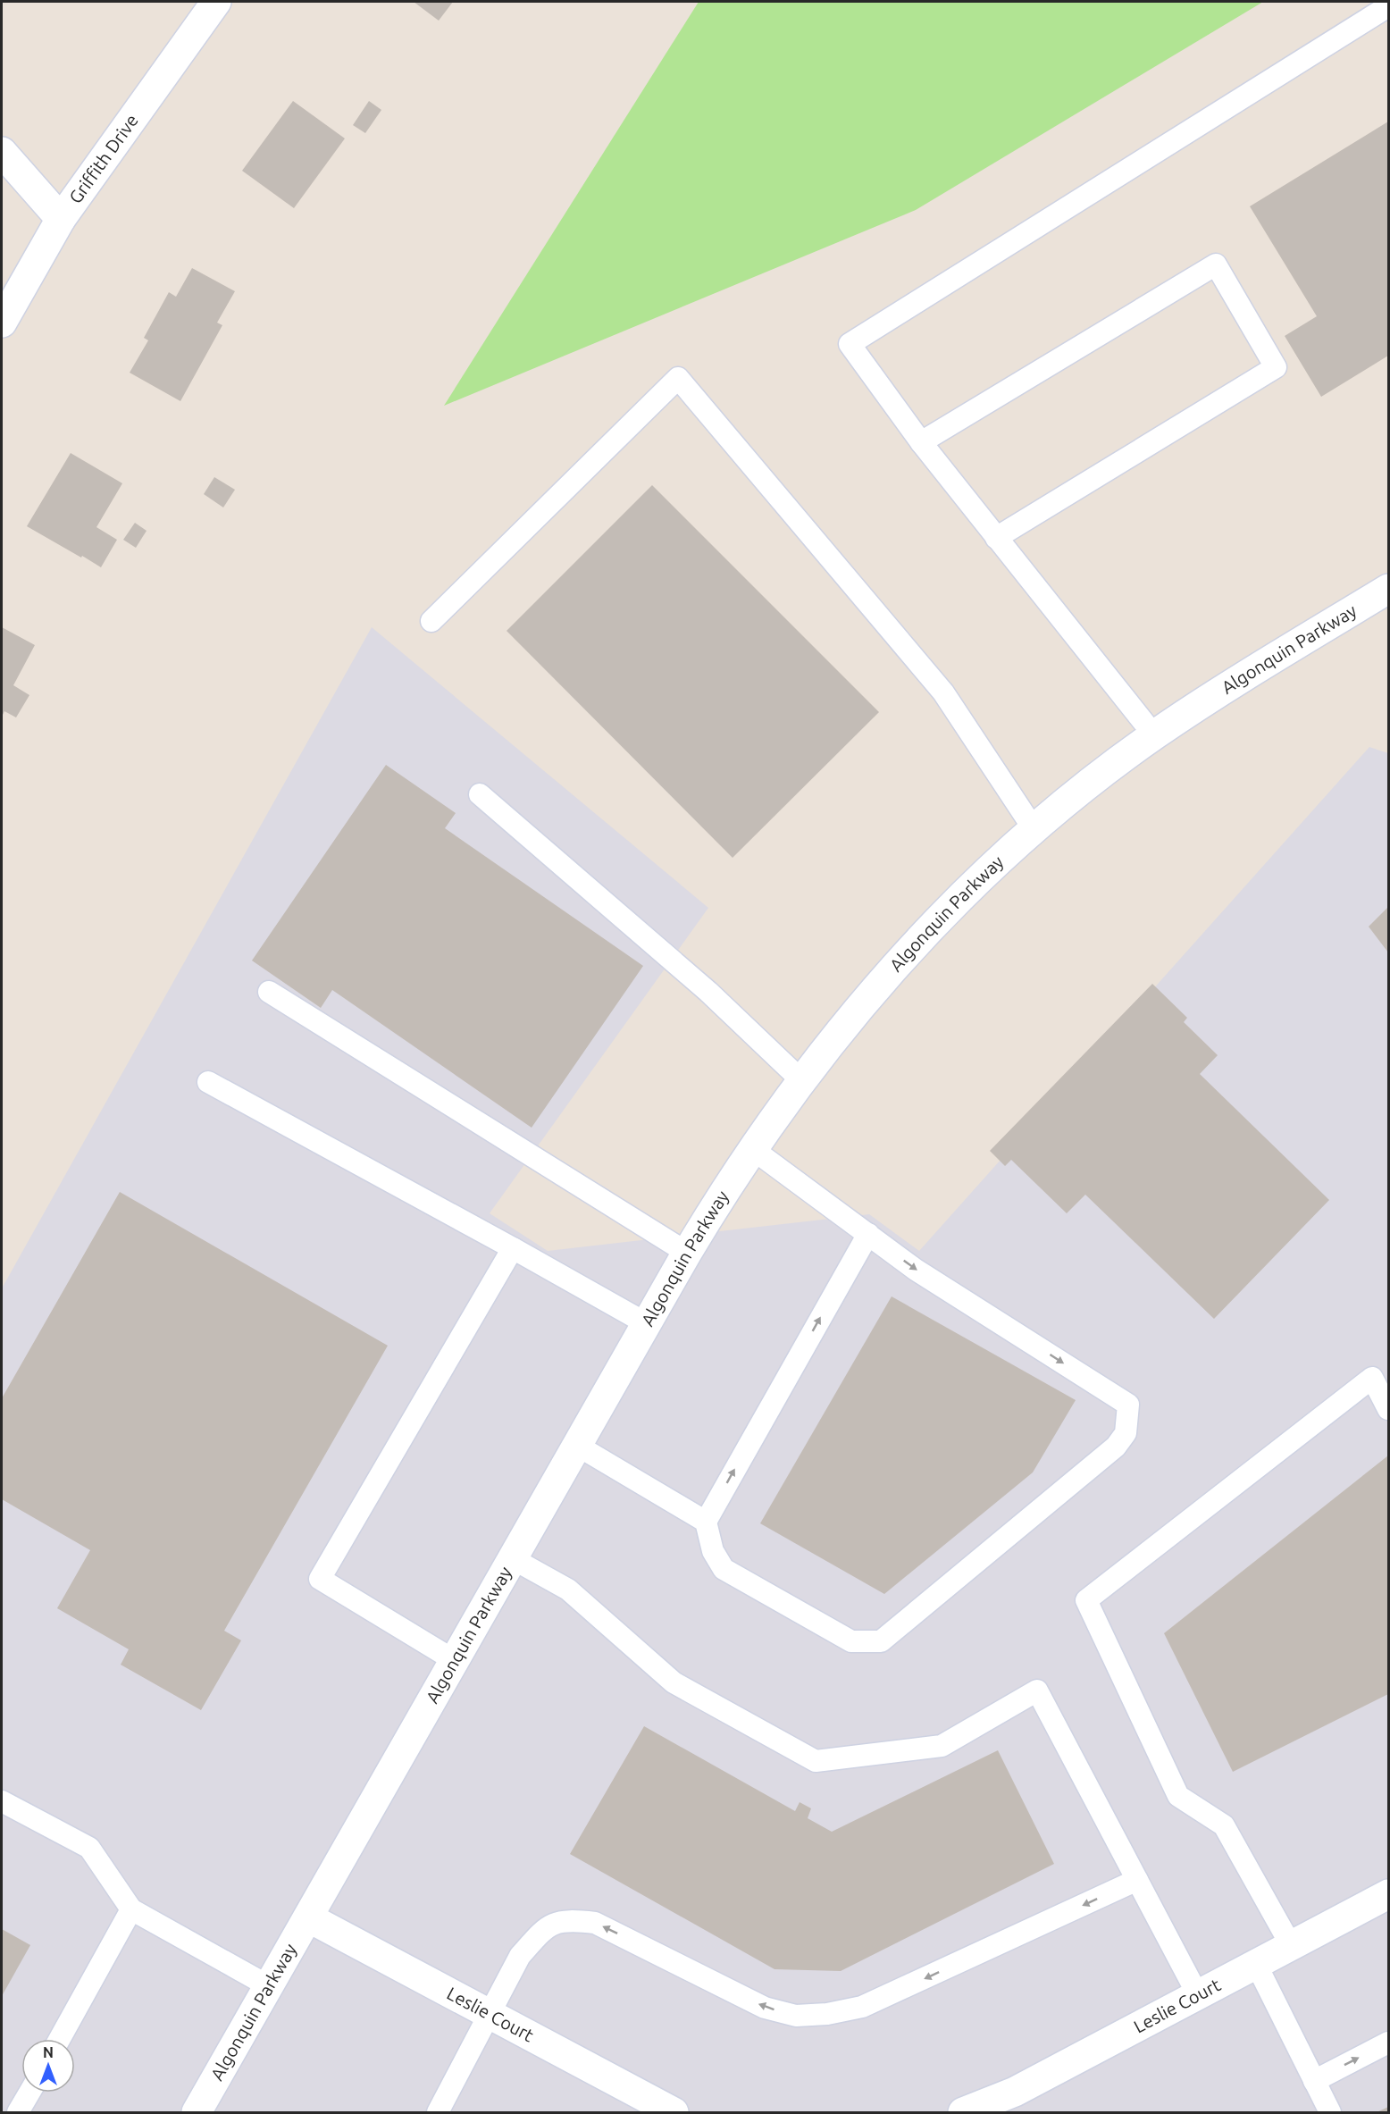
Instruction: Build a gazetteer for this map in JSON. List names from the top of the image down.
{
  "streets": {
    "street": ["Griffith Drive", "Algonquin Parkway", "Leslie Court"]
  },
  "crossings": [
    ["Algonquin Parkway", "Leslie Court"]
  ],
  "north": "top"
}
